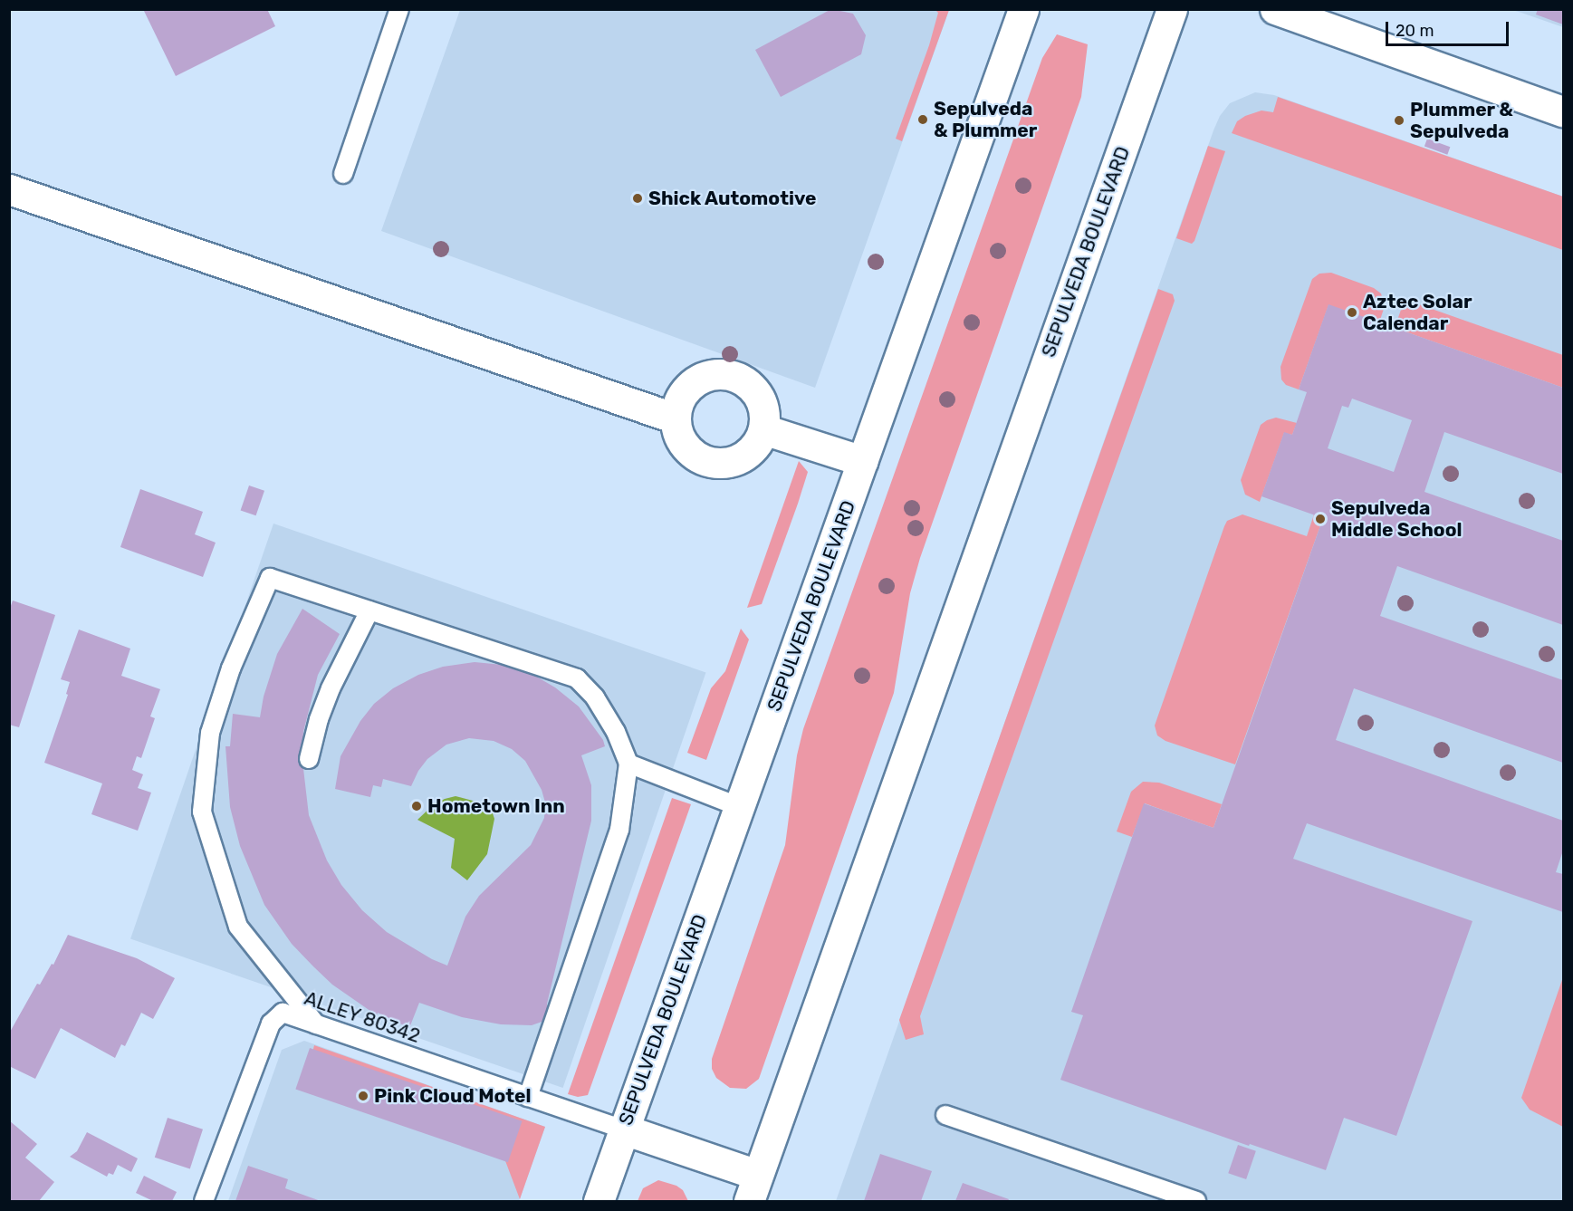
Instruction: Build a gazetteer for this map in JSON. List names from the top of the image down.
{
  "streets": {
    "main road": ["SEPULVEDA BOULEVARD"],
    "lane": ["ALLEY 80342"]
  },
  "crossings": [
    ["SEPULVEDA BOULEVARD", "ALLEY 80342"]
  ],
  "places": [
    "Sepulveda & Plummer",
    "Plummer & Sepulveda",
    "Shick Automotive",
    "Aztec Solar Calendar",
    "Sepulveda Middle School",
    "Hometown Inn",
    "Pink Cloud Motel"
  ],
  "scale_bar": "20 m"
}
